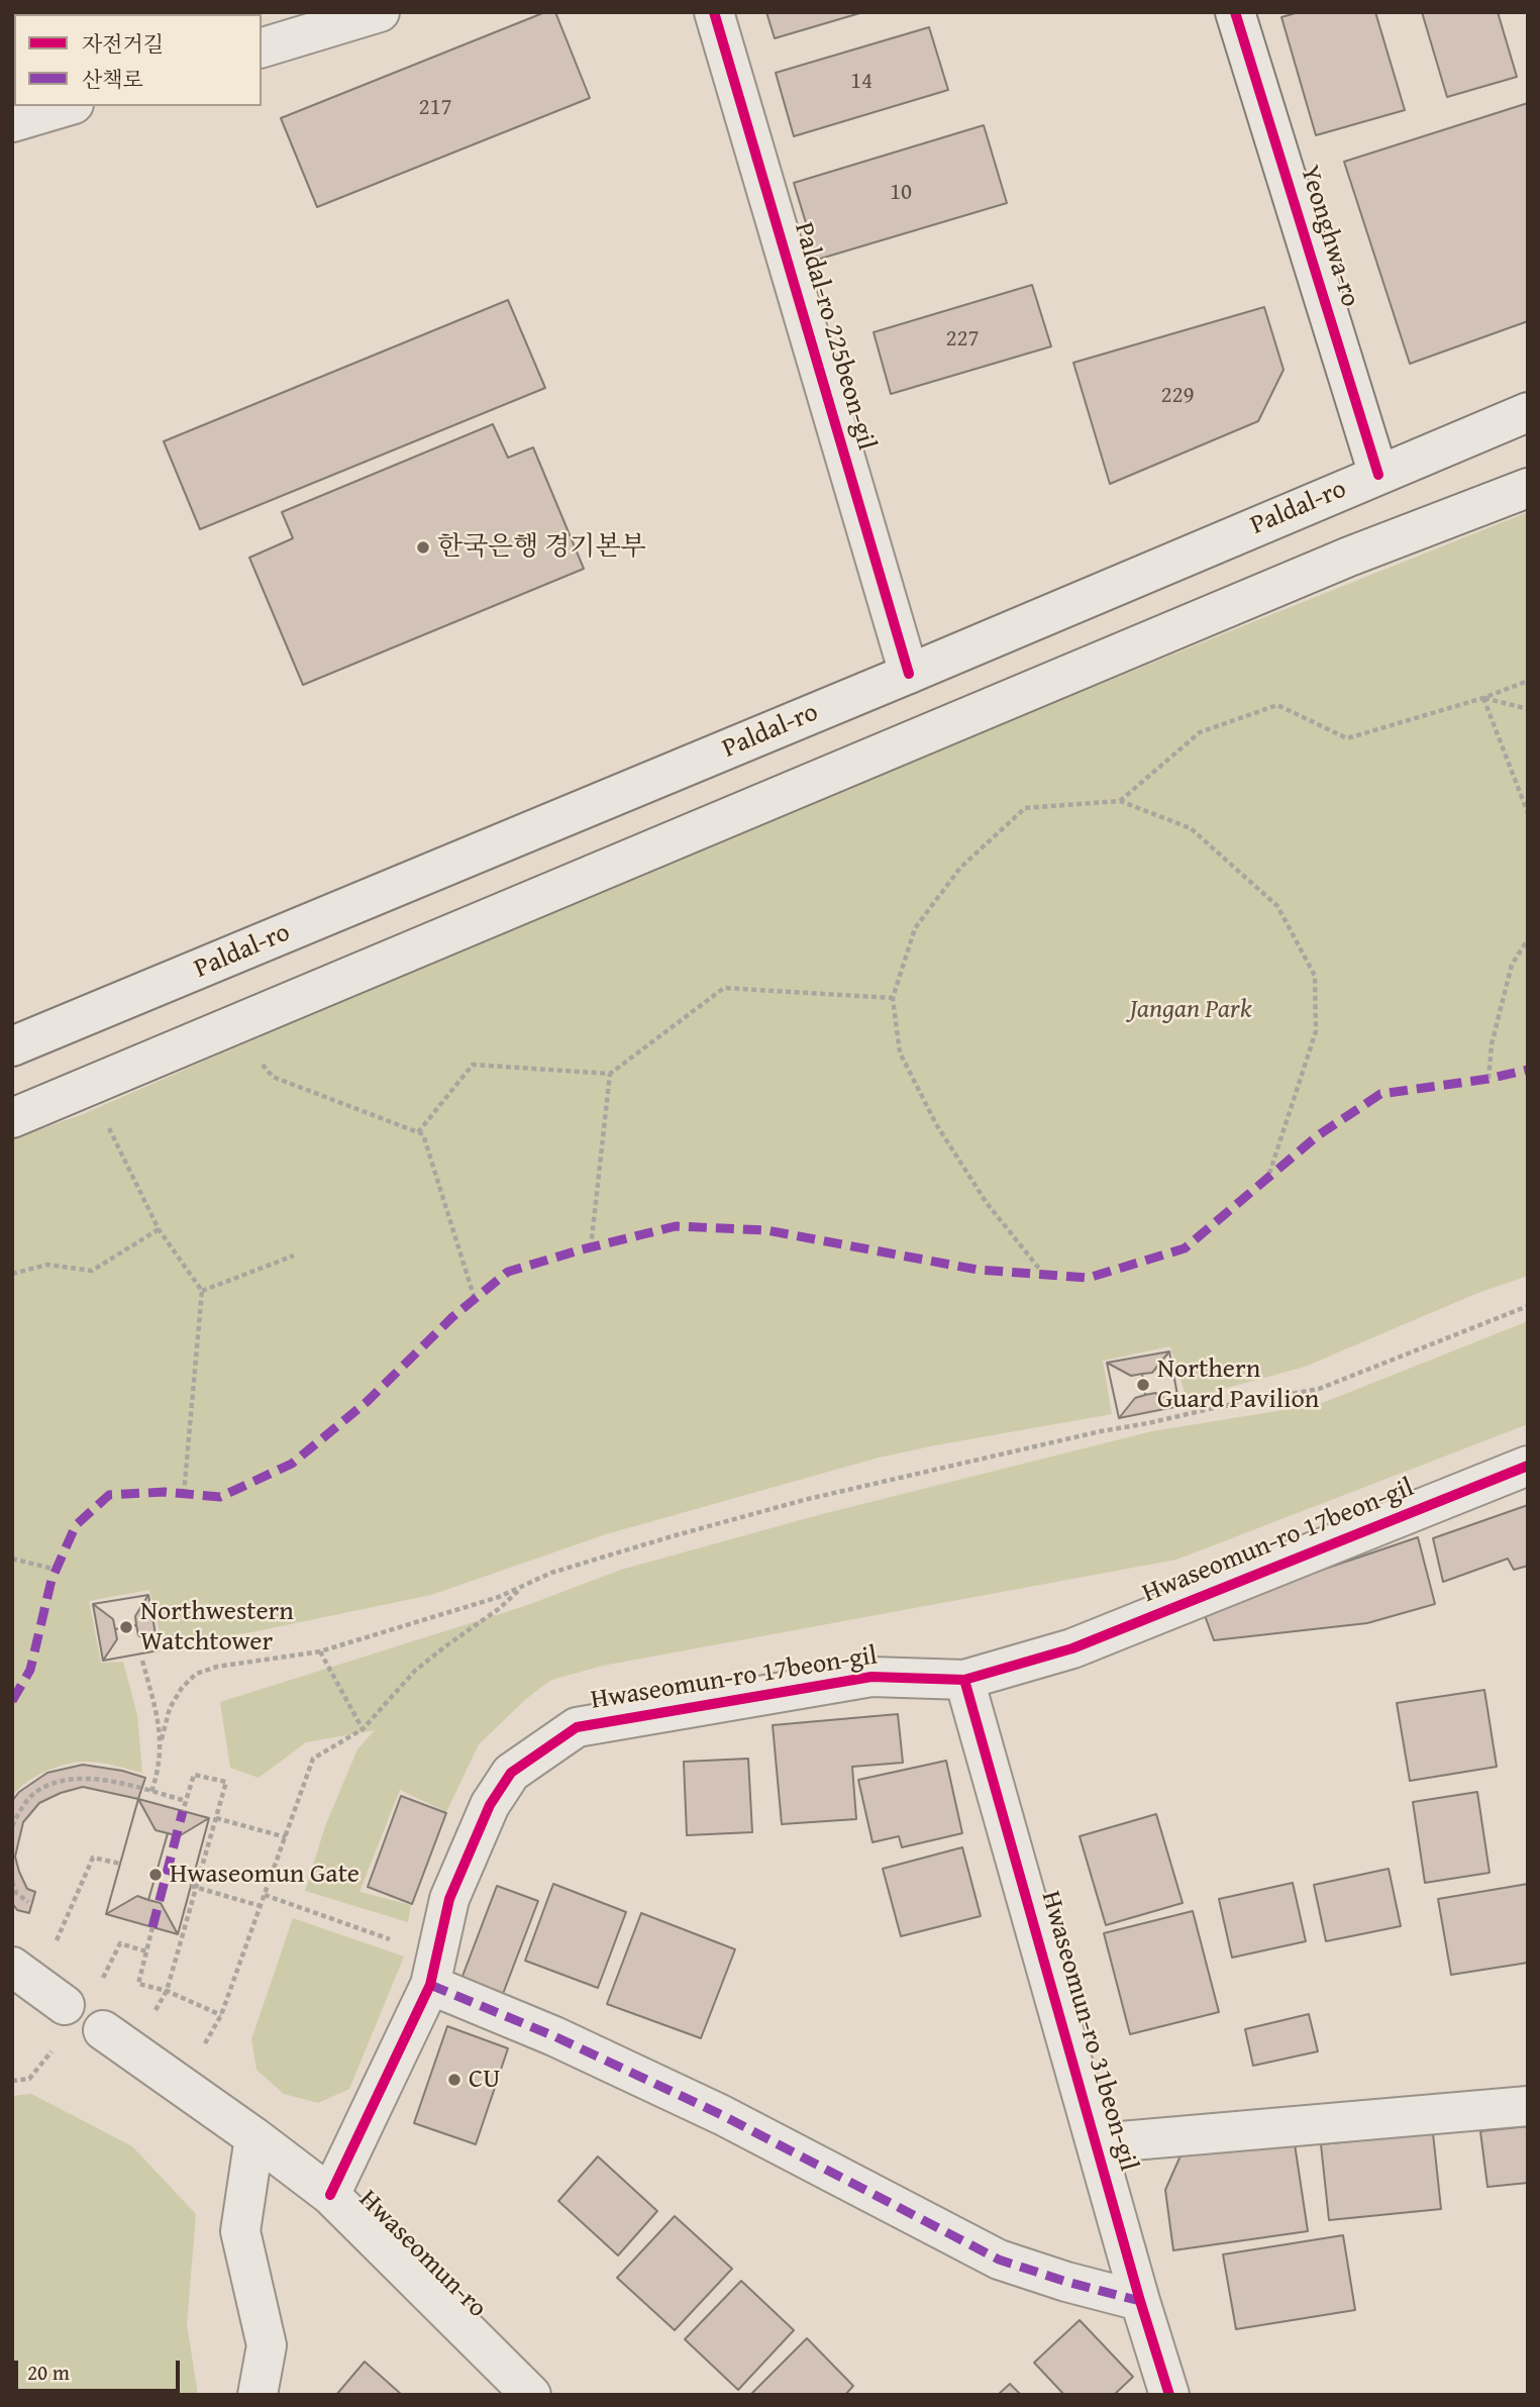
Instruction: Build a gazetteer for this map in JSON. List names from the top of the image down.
{
  "streets": {
    "street": [
      "Yeonghwa-ro",
      "Paldal-ro 225beon-gil",
      "Paldal-ro",
      "Hwaseomun-ro 17beon-gil",
      "Hwaseomun-ro 31beon-gil",
      "Hwaseomun-ro"
    ]
  },
  "crossings": [
    ["Yeonghwa-ro", "Paldal-ro"],
    ["Paldal-ro 225beon-gil", "Paldal-ro"],
    ["Hwaseomun-ro 17beon-gil", "Hwaseomun-ro 31beon-gil"],
    ["Hwaseomun-ro 17beon-gil", "Hwaseomun-ro"]
  ],
  "parks": ["Jangan Park"],
  "places": [
    "한국은행 경기본부",
    "Northern Guard Pavilion",
    "Northwestern Watchtower",
    "Hwaseomun Gate",
    "CU"
  ],
  "house_numbers": [
    "14",
    "217",
    "10",
    "227",
    "229"
  ],
  "legend": ["자전거길", "산책로"],
  "scale_bar": "20 m"
}
